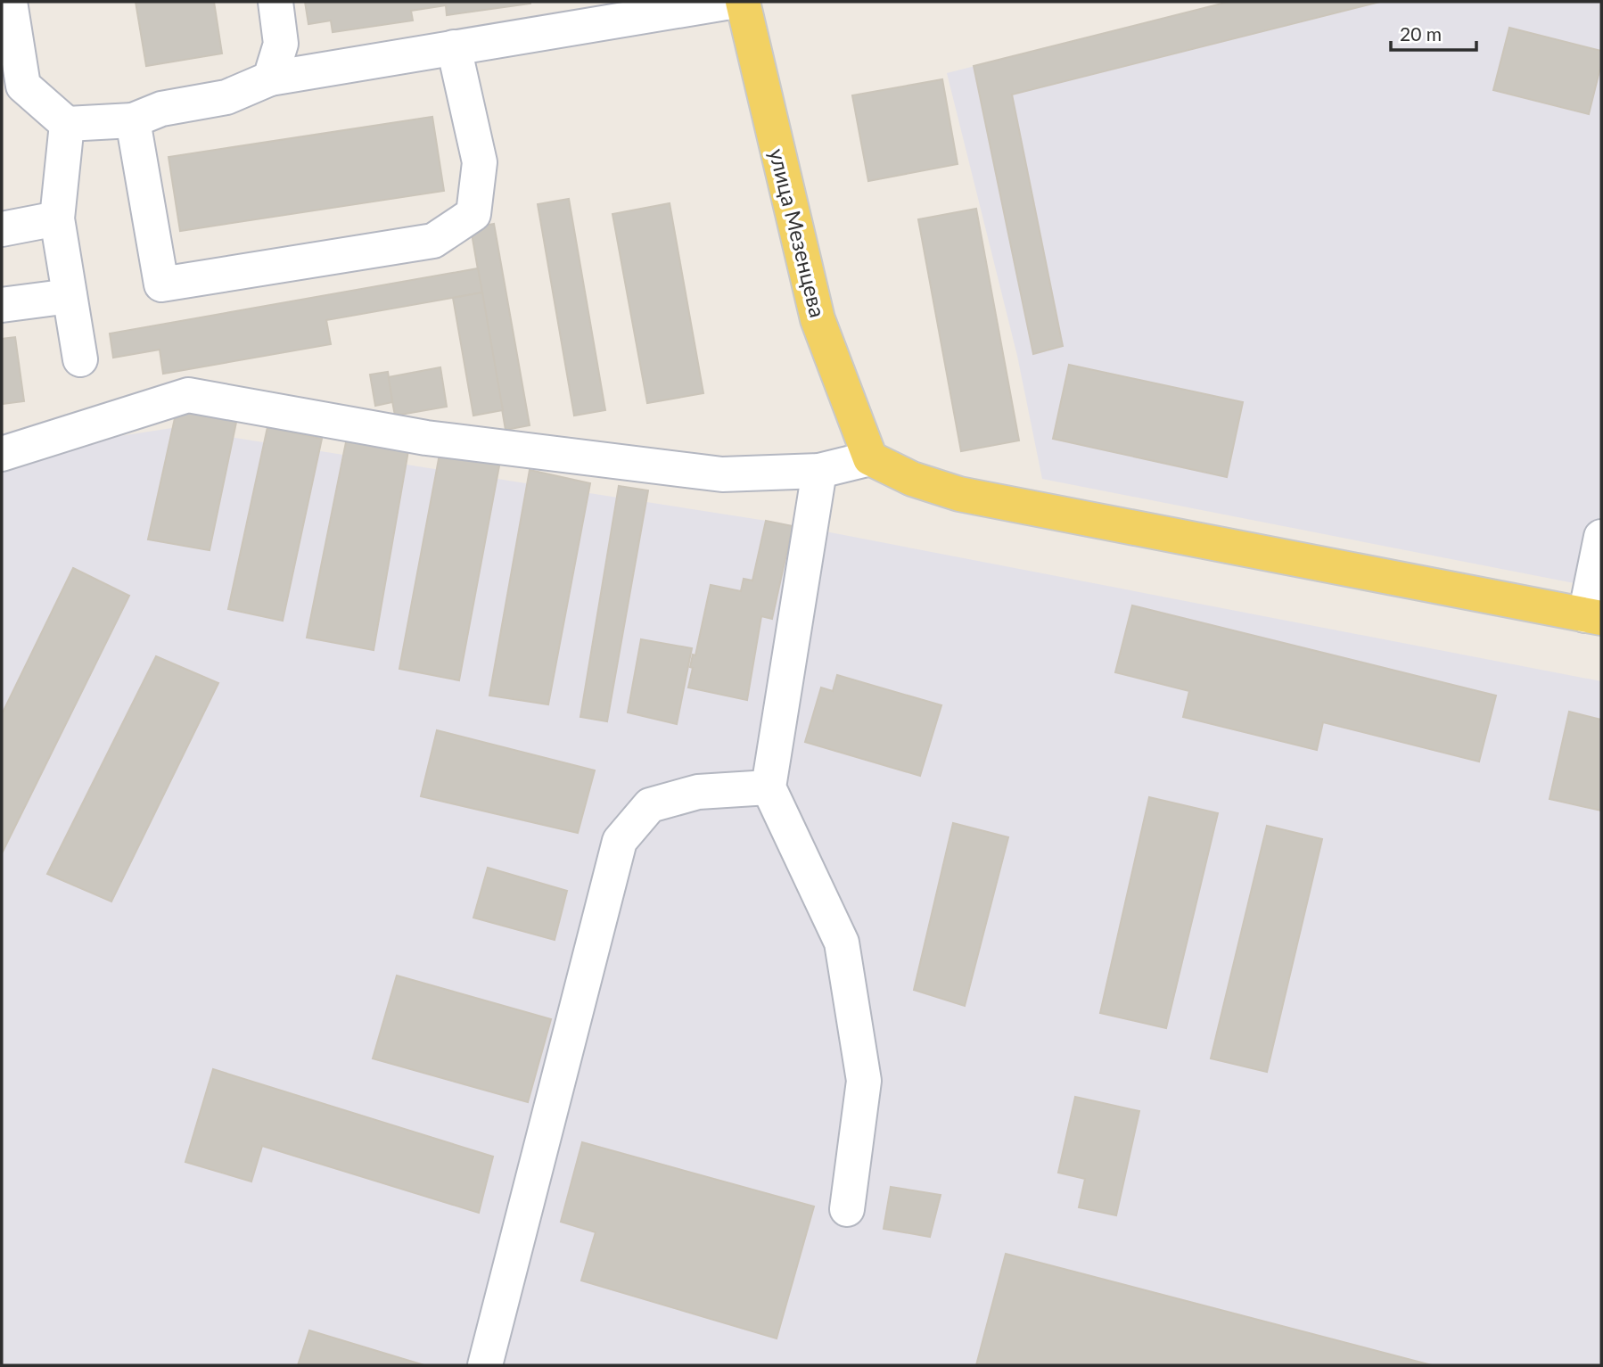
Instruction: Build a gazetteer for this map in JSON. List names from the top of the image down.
{
  "streets": {
    "main road": ["улица Мезенцева"]
  },
  "scale_bar": "20 m"
}
